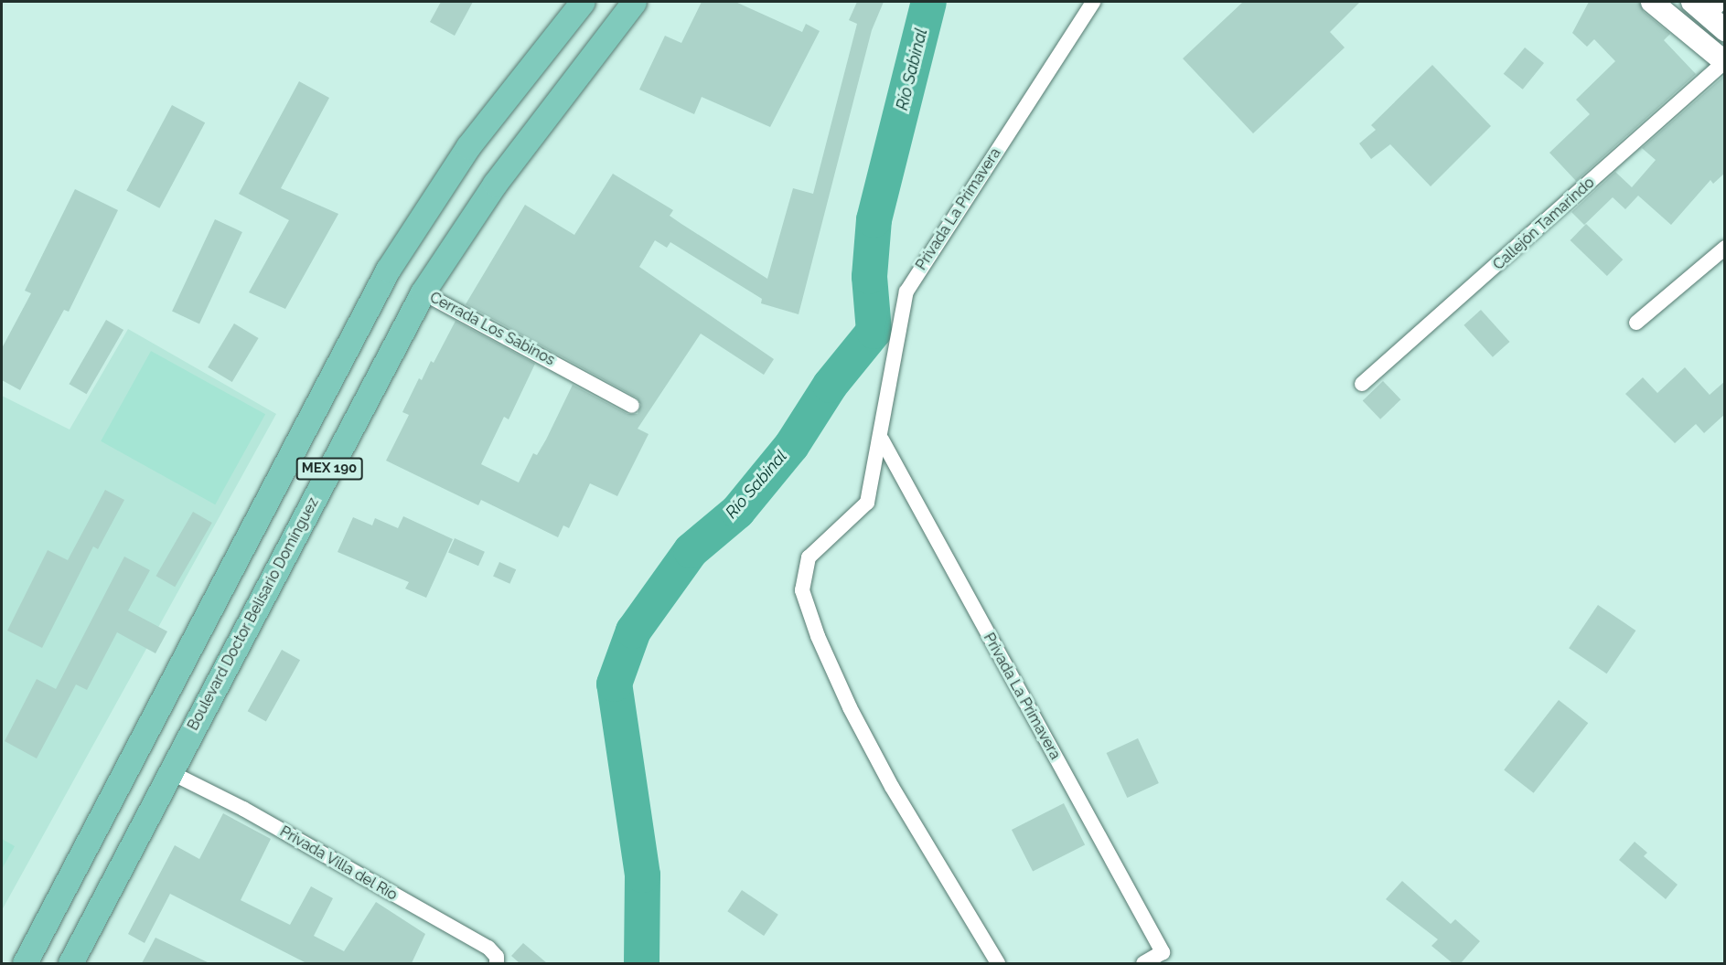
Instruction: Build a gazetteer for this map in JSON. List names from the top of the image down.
{
  "streets": {
    "main road": ["MEX 190", "Boulevard Doctor Belisario Domínguez"],
    "street": [
      "Privada La Primavera",
      "Callejón Tamarindo",
      "Cerrada Los Sabinos",
      "Privada Villa del Río"
    ]
  },
  "crossings": [
    ["Cerrada Los Sabinos", "Boulevard Doctor Belisario Domínguez"],
    ["Boulevard Doctor Belisario Domínguez", "Privada Villa del Río"]
  ],
  "water": ["Río Sabinal"]
}
